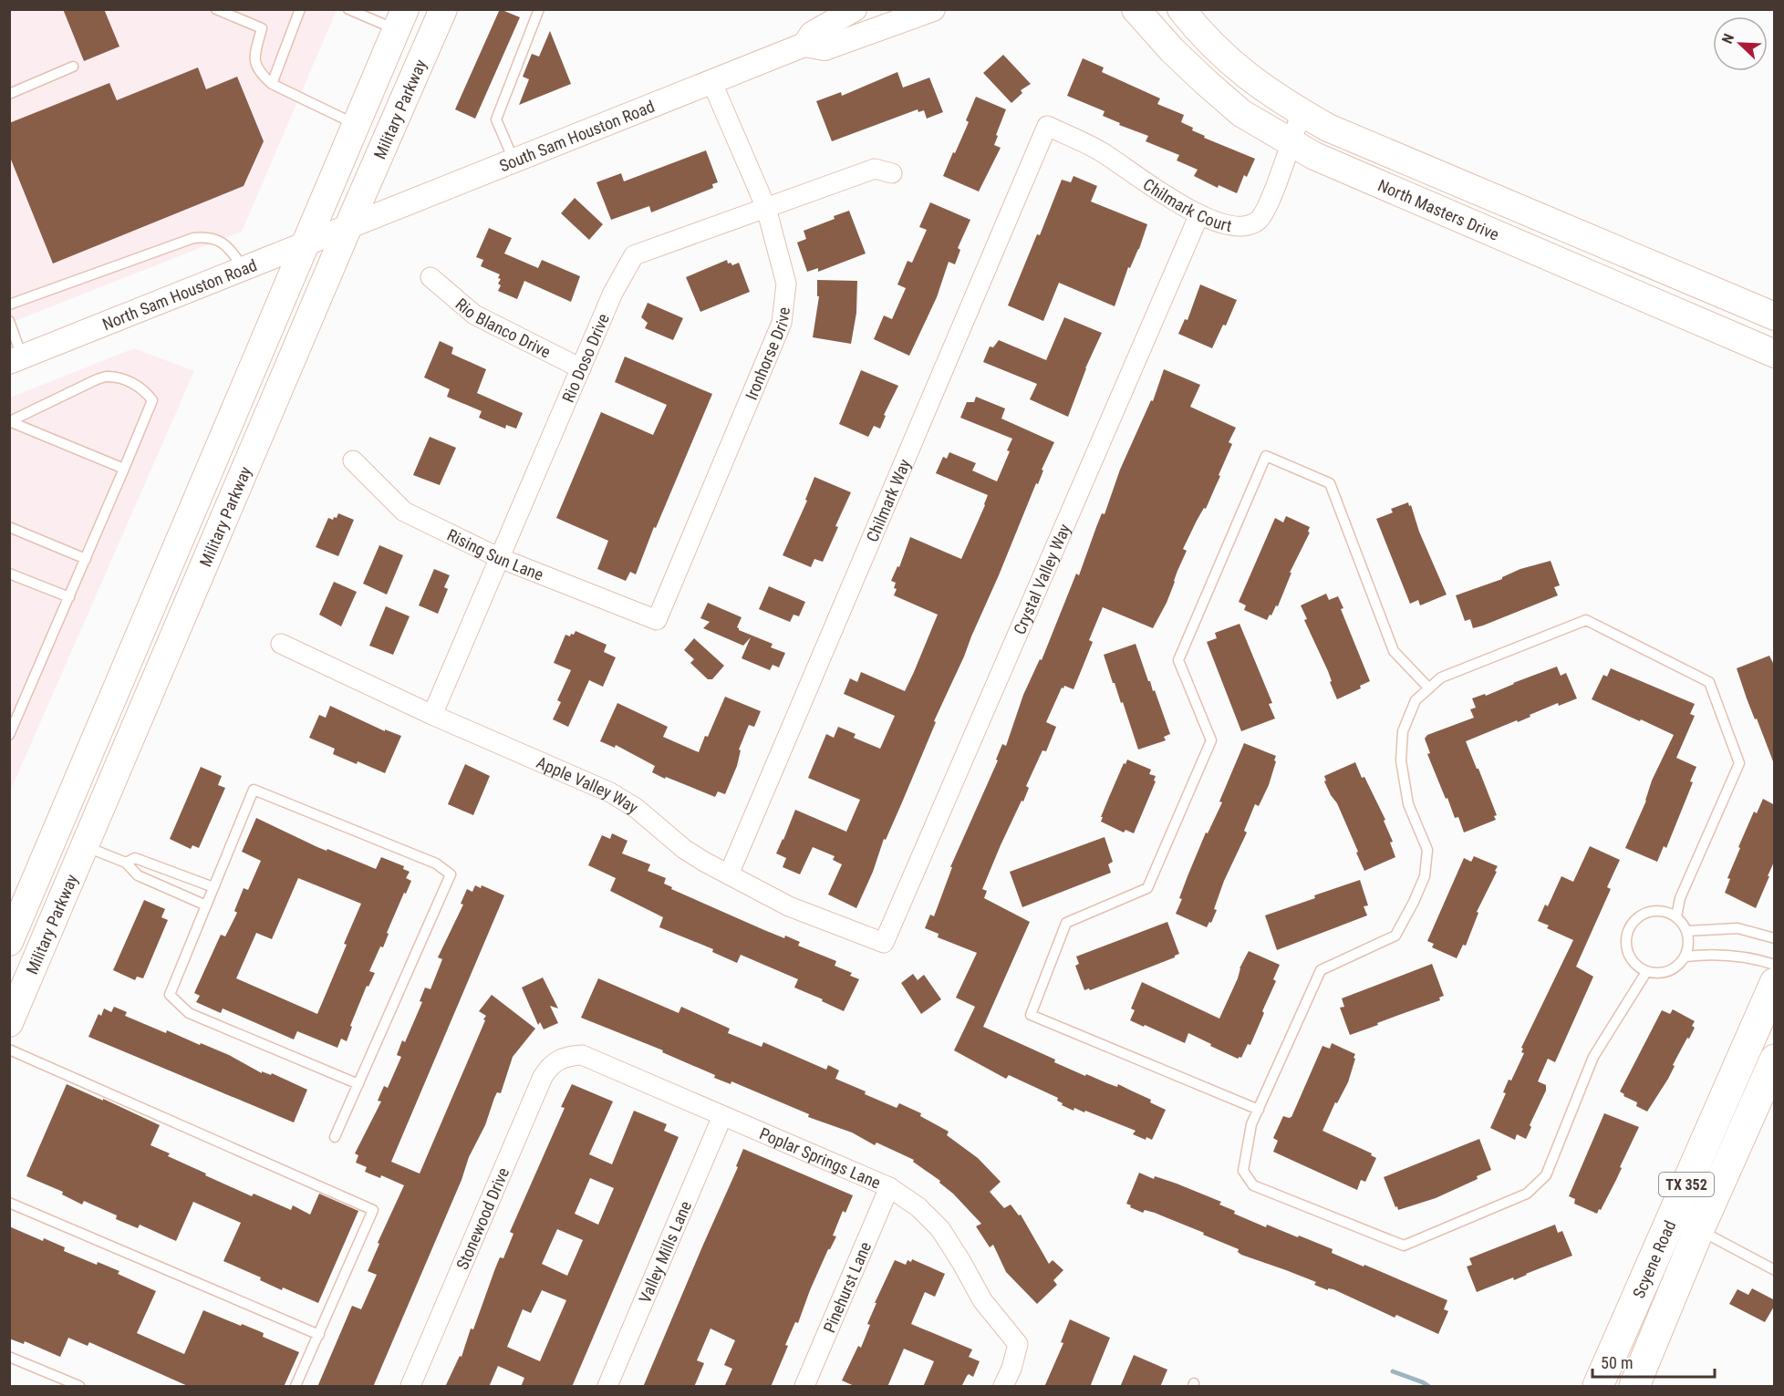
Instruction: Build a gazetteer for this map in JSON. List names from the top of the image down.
{
  "streets": {
    "main road": [
      "Military Parkway",
      "North Masters Drive",
      "TX 352",
      "Scyene Road"
    ],
    "street": [
      "South Sam Houston Road",
      "Chilmark Court",
      "North Sam Houston Road",
      "Rio Blanco Drive",
      "Ironhorse Drive",
      "Rio Doso Drive",
      "Chilmark Way",
      "Rising Sun Lane",
      "Crystal Valley Way",
      "Apple Valley Way",
      "Poplar Springs Lane",
      "Stonewood Drive",
      "Valley Mills Lane",
      "Pinehurst Lane"
    ]
  },
  "crossings": [
    ["Military Parkway", "South Sam Houston Road"],
    ["Military Parkway", "North Sam Houston Road"],
    ["South Sam Houston Road", "North Sam Houston Road"],
    ["South Sam Houston Road", "Ironhorse Drive"],
    ["Chilmark Court", "North Masters Drive"],
    ["Chilmark Court", "Chilmark Way"],
    ["Chilmark Court", "Crystal Valley Way"],
    ["Rio Blanco Drive", "Rio Doso Drive"],
    ["Ironhorse Drive", "Rio Doso Drive"],
    ["Ironhorse Drive", "Rising Sun Lane"],
    ["Rio Doso Drive", "Rising Sun Lane"],
    ["Rio Doso Drive", "Apple Valley Way"],
    ["Chilmark Way", "Apple Valley Way"],
    ["Crystal Valley Way", "Apple Valley Way"],
    ["Poplar Springs Lane", "Stonewood Drive"],
    ["Poplar Springs Lane", "Valley Mills Lane"],
    ["Poplar Springs Lane", "Pinehurst Lane"]
  ],
  "scale_bar": "50 m",
  "north": "top left"
}
